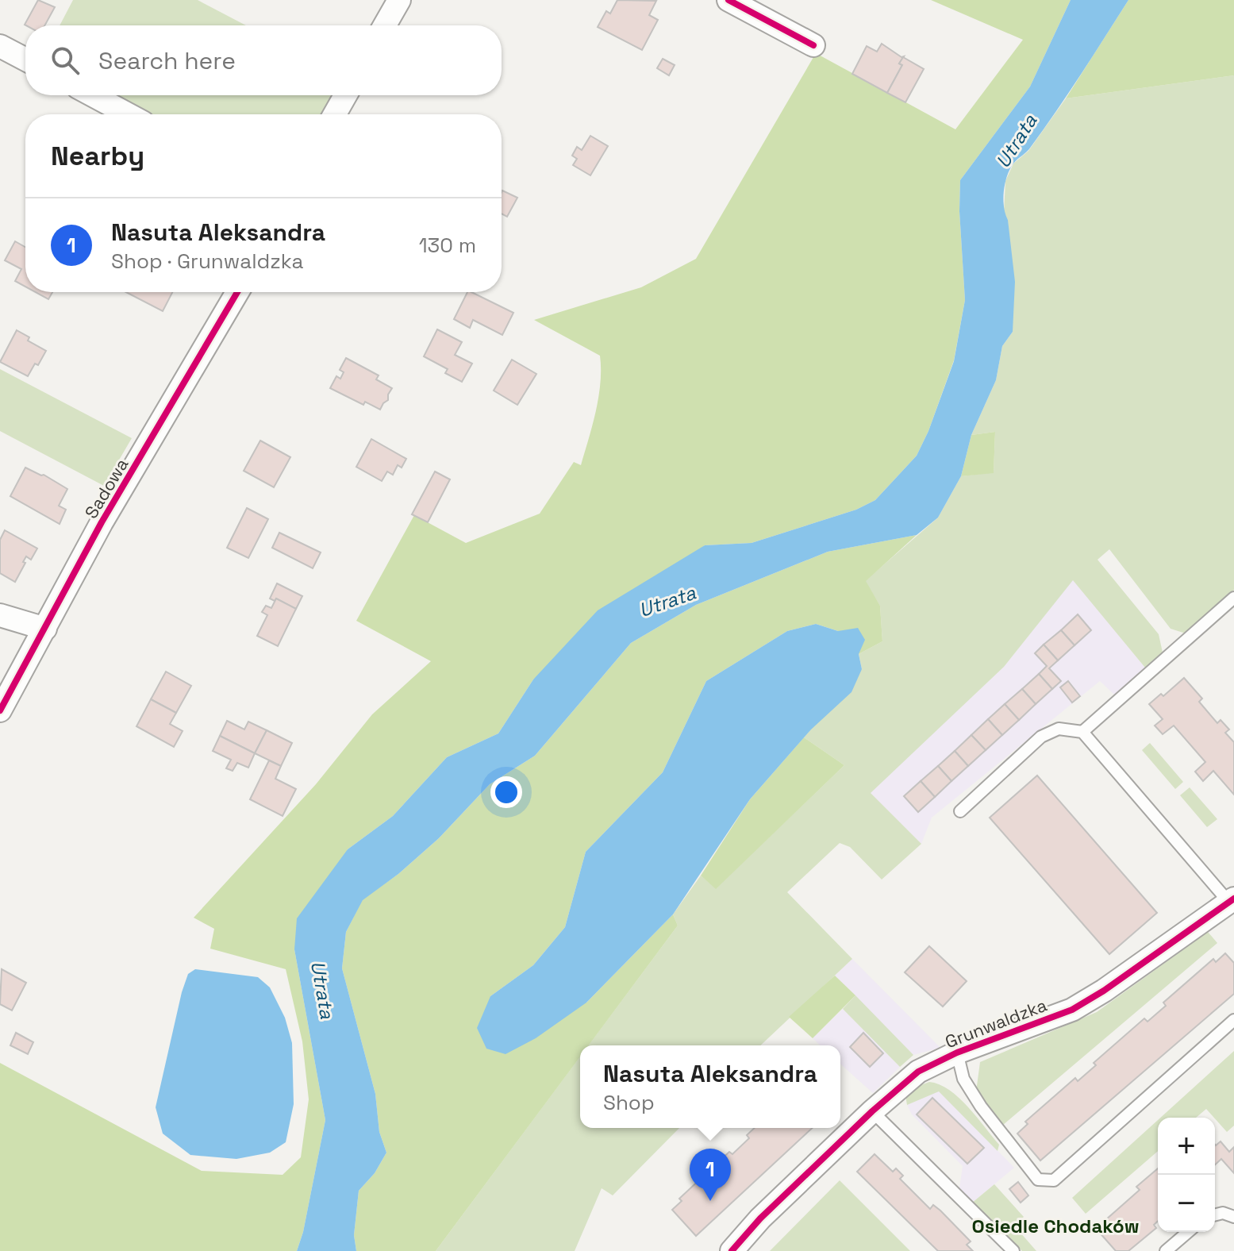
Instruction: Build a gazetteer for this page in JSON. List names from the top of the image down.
{
  "streets": {
    "street": ["Sadowa", "Grunwaldzka"]
  },
  "districts": ["Osiedle Chodaków"],
  "water": ["Utrata"],
  "page": {
    "search": "Search here",
    "heading": "Nearby",
    "list": [
      {
        "mark": "1",
        "name": "Nasuta Aleksandra",
        "note": "Shop · Grunwaldzka",
        "value": "130 m"
      }
    ],
    "popup": ["Nasuta Aleksandra", "Shop"],
    "map_buttons": ["+", "−"],
    "pins": "1"
  }
}
